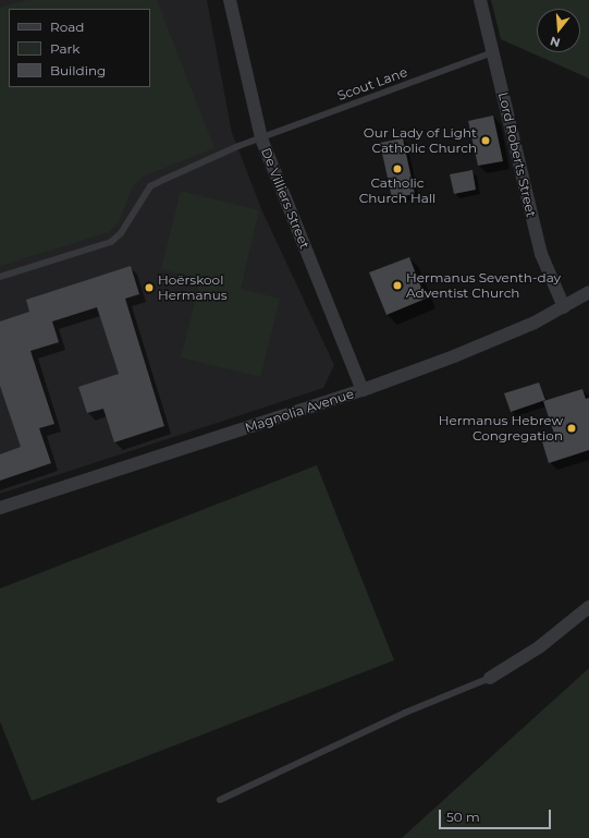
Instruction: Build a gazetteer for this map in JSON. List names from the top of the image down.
{
  "streets": {
    "street": ["Lord Roberts Street", "De Villiers Street", "Magnolia Avenue"],
    "lane": ["Scout Lane"]
  },
  "crossings": [
    ["Scout Lane", "Lord Roberts Street"],
    ["Scout Lane", "De Villiers Street"],
    ["Lord Roberts Street", "Magnolia Avenue"],
    ["De Villiers Street", "Magnolia Avenue"]
  ],
  "places": [
    "Our Lady of Light Catholic Church",
    "Catholic Church Hall",
    "Hermanus Seventh-day Adventist Church",
    "Hoërskool Hermanus",
    "Hermanus Hebrew Congregation"
  ],
  "legend": ["Road", "Park", "Building"],
  "scale_bar": "50 m",
  "north": "bottom"
}
